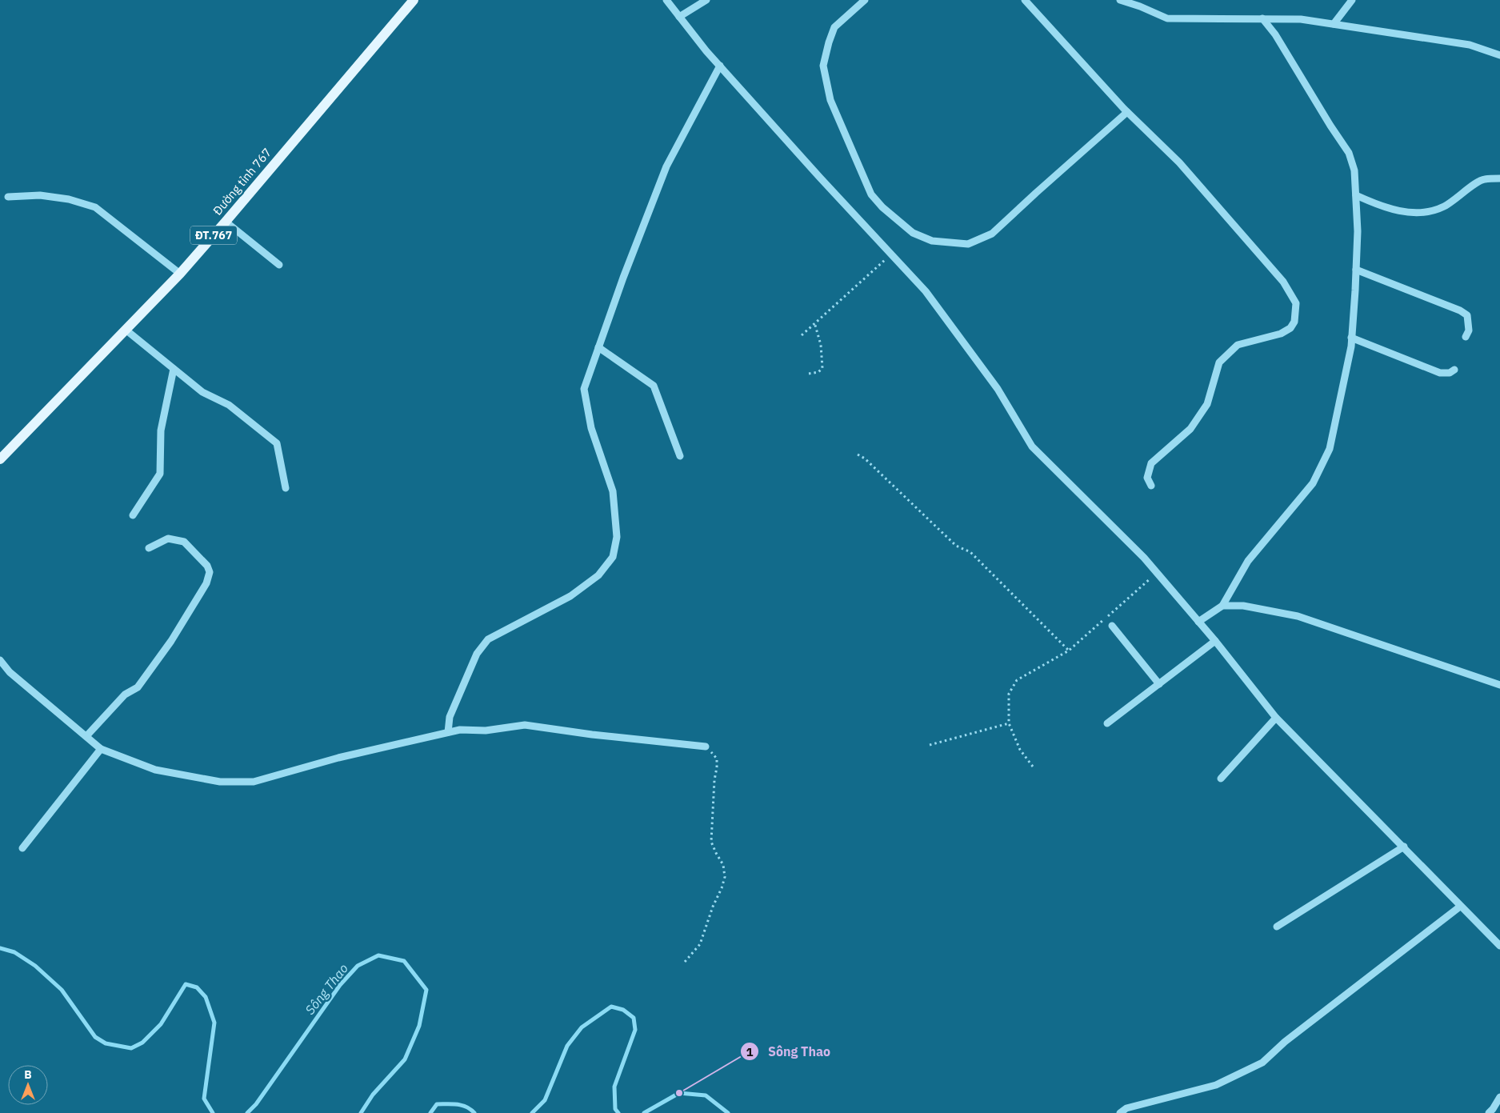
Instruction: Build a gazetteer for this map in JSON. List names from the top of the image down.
{
  "streets": {
    "main road": ["Đường tỉnh 767", "ĐT.767"]
  },
  "water": ["Sông Thao"],
  "places": ["Sông Thao"],
  "north": "top"
}
